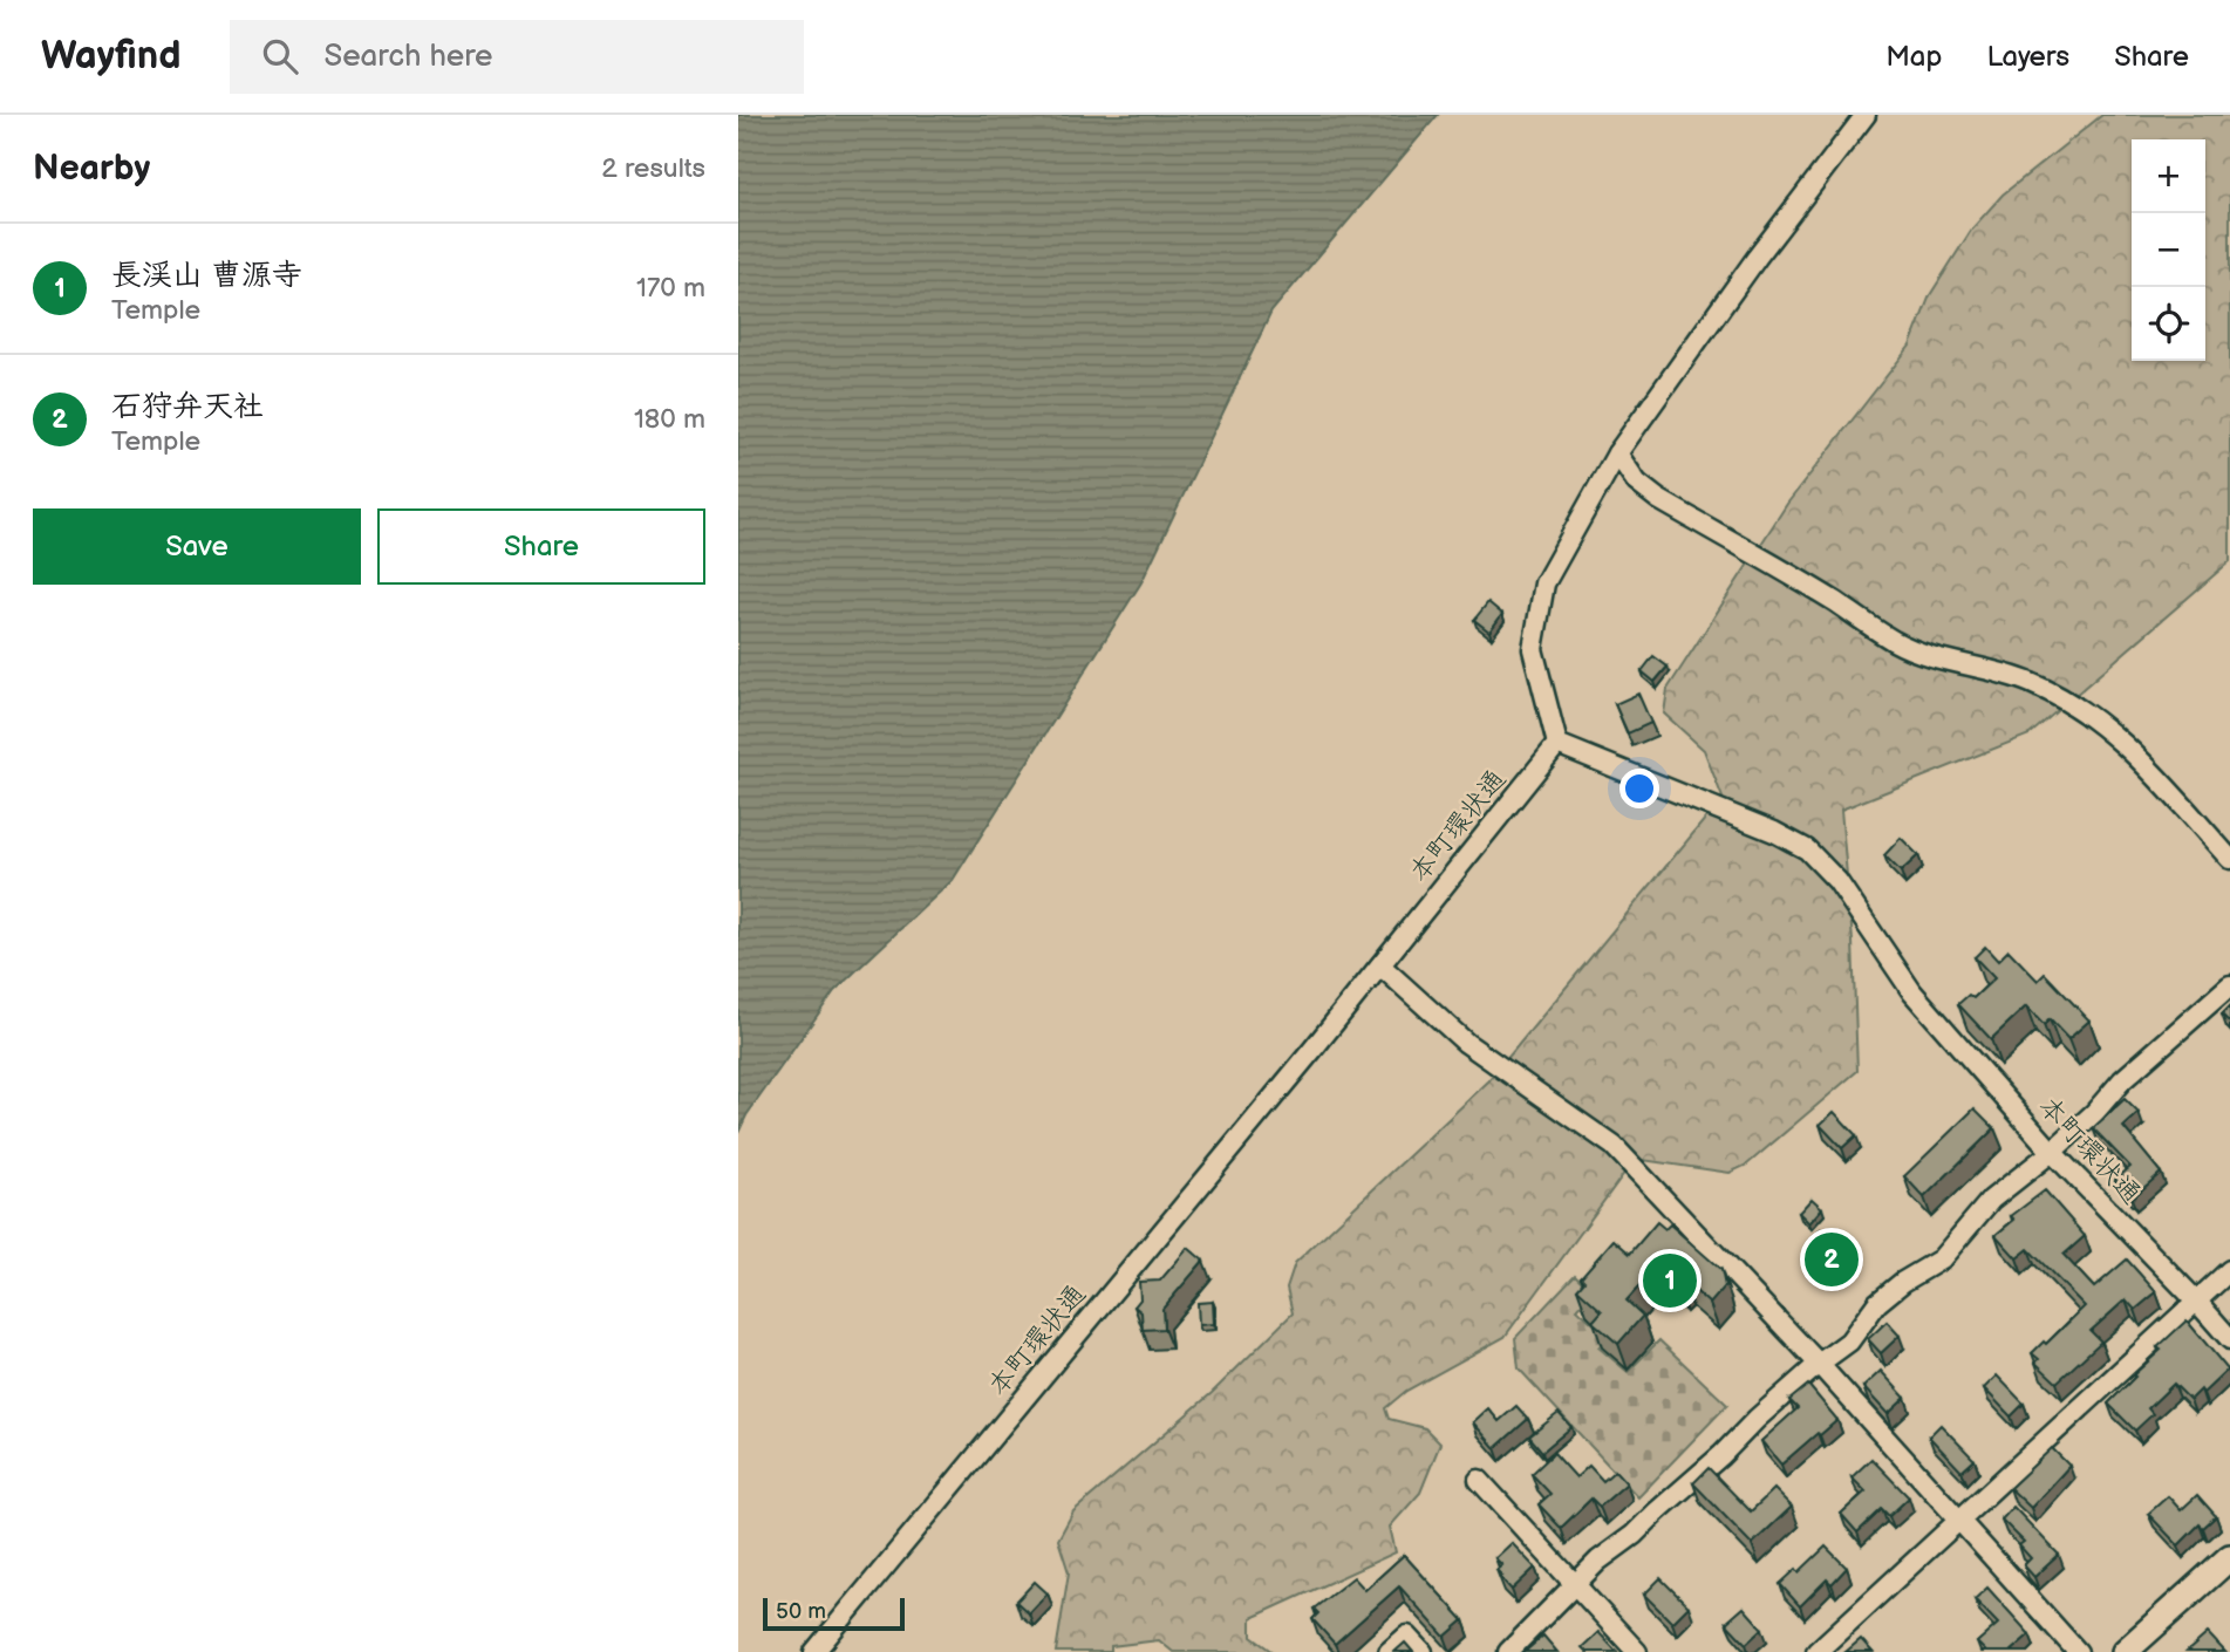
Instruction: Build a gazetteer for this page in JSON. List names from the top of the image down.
{
  "streets": {
    "street": ["本町環状通"]
  },
  "scale_bar": "50 m",
  "page": {
    "header": "Wayfind",
    "search": "Search here",
    "nav": ["Map", "Layers", "Share"],
    "heading": ["Nearby", "2 results"],
    "map_buttons": ["+", "−"],
    "list": [
      {
        "mark": "1",
        "name": "長渓山 曹源寺",
        "note": "Temple",
        "value": "170 m"
      },
      {
        "mark": "2",
        "name": "石狩弁天社",
        "note": "Temple",
        "value": "180 m"
      }
    ],
    "buttons": ["Save", "Share"],
    "pins": ["2", "1"],
    "scale": "50 m"
  }
}
